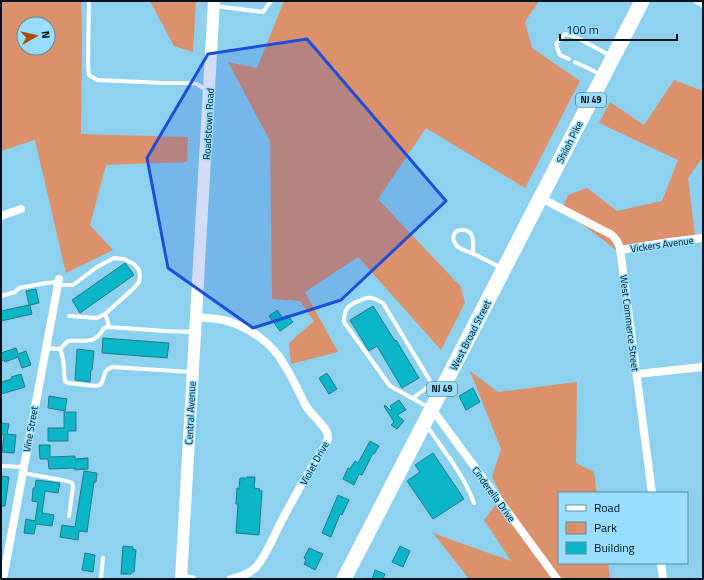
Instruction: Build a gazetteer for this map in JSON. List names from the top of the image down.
{
  "streets": {
    "highway": ["NJ 49", "Shiloh Pike", "West Broad Street"],
    "main road": ["Roadstown Road", "Central Avenue"],
    "street": [
      "Vickers Avenue",
      "West Commerce Street",
      "Vine Street",
      "Violet Drive",
      "Cinderella Drive"
    ]
  },
  "crossings": [
    ["Roadstown Road", "Central Avenue"],
    ["Shiloh Pike", "West Commerce Street"],
    ["Shiloh Pike", "West Broad Street"],
    ["Vickers Avenue", "West Commerce Street"],
    ["West Commerce Street", "West Broad Street"],
    ["West Broad Street", "Cinderella Drive"],
    ["Central Avenue", "Violet Drive"]
  ],
  "legend": ["Road", "Park", "Building"],
  "scale_bar": "100 m",
  "north": "right"
}
